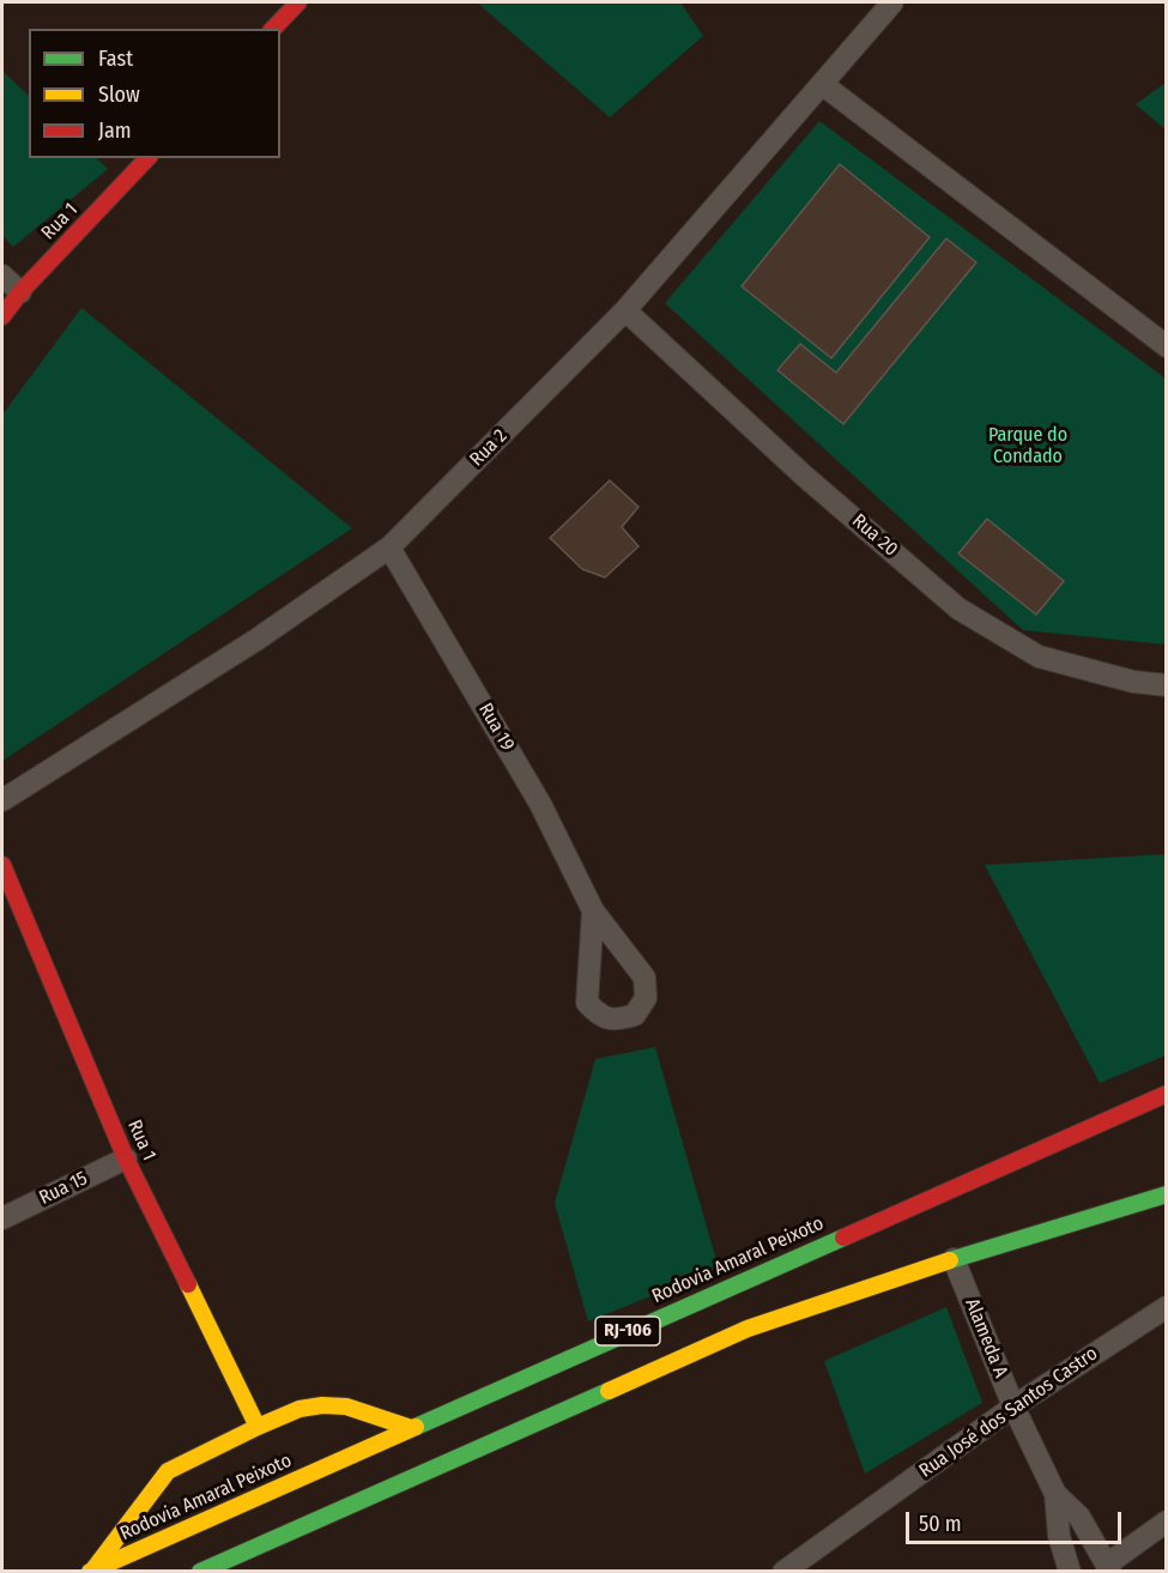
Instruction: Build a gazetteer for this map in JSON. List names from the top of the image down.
{
  "streets": {
    "main road": ["Rua 1", "Rodovia Amaral Peixoto", "RJ-106"],
    "street": [
      "Rua 2",
      "Rua 20",
      "Rua 19",
      "Rua 15",
      "Alameda A",
      "Rua José dos Santos Castro"
    ]
  },
  "crossings": [
    ["Rua 1", "Rua 15"],
    ["Rua 2", "Rua 20"],
    ["Rua 2", "Rua 19"],
    ["RJ-106", "Alameda A"],
    ["Alameda A", "Rua José dos Santos Castro"]
  ],
  "parks": ["Parque do Condado"],
  "legend": ["Fast", "Slow", "Jam"],
  "scale_bar": "50 m"
}
